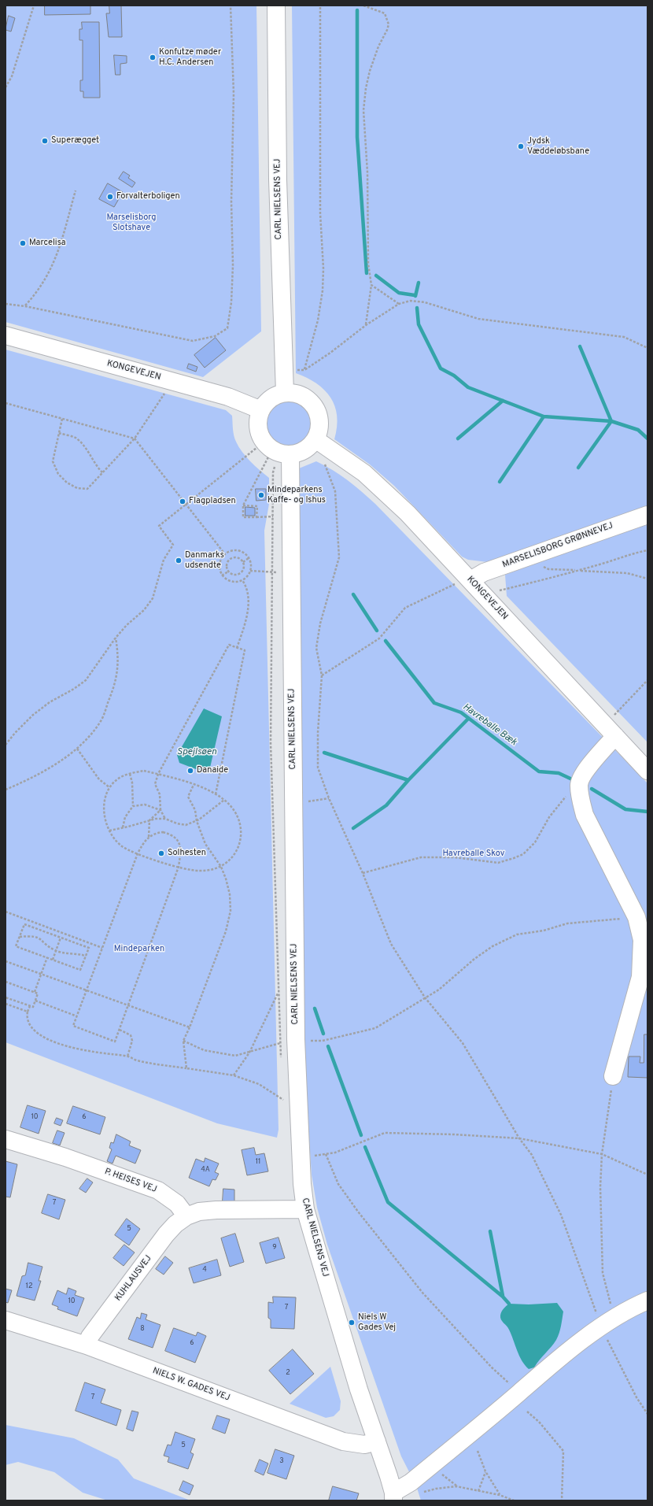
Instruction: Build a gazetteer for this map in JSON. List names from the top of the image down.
{
  "streets": {
    "street": [
      "CARL NIELSENS VEJ",
      "KONGEVEJEN",
      "MARSELISBORG GRØNNEVEJ",
      "P. HEISES VEJ",
      "KUHLAUSVEJ",
      "NIELS W. GADES VEJ"
    ]
  },
  "crossings": [
    ["CARL NIELSENS VEJ", "KONGEVEJEN"],
    ["CARL NIELSENS VEJ", "NIELS W. GADES VEJ"],
    ["KONGEVEJEN", "MARSELISBORG GRØNNEVEJ"],
    ["P. HEISES VEJ", "KUHLAUSVEJ"],
    ["KUHLAUSVEJ", "NIELS W. GADES VEJ"]
  ],
  "water": ["Havreballe Bæk", "Spejlsøen"],
  "parks": ["Marselisborg Slotshave", "Havreballe Skov", "Mindeparken"],
  "places": [
    "Konfutze møder H.C. Andersen",
    "Superægget",
    "Jydsk Væddeløbsbane",
    "Forvalterboligen",
    "Marcelisa",
    "Mindeparkens Kaffe- og Ishus",
    "Flagpladsen",
    "Danmarks udsendte",
    "Danaide",
    "Solhesten",
    "Niels W Gades Vej"
  ],
  "house_numbers": [
    "10",
    "6",
    "11",
    "4A",
    "7",
    "5",
    "9",
    "4",
    "12",
    "10",
    "7",
    "8",
    "6",
    "2",
    "7",
    "5",
    "3"
  ]
}
